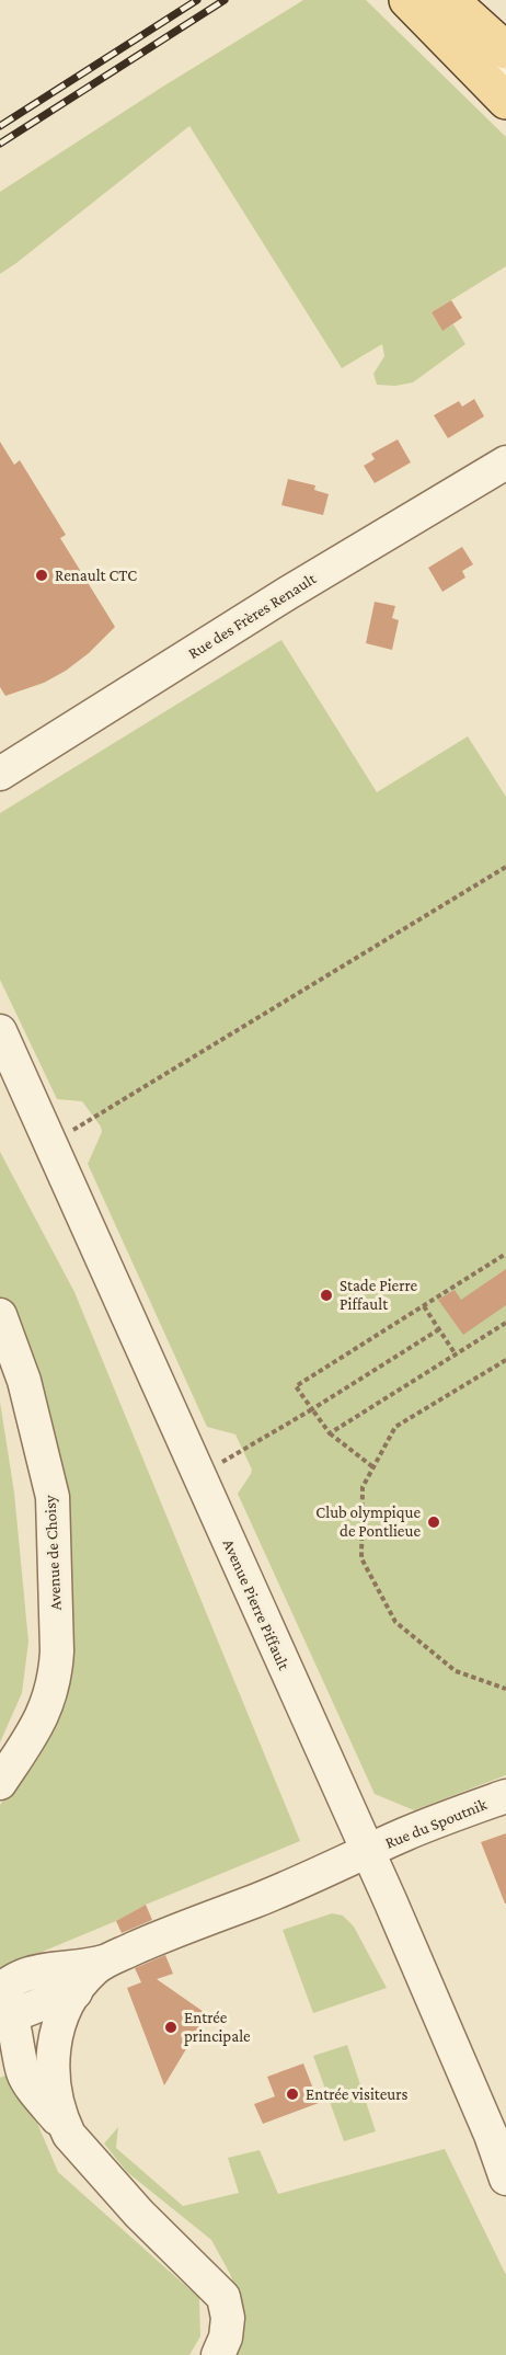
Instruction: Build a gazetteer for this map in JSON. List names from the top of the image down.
{
  "streets": {
    "street": [
      "Rue des Frères Renault",
      "Avenue de Choisy",
      "Avenue Pierre Piffault",
      "Rue du Spoutnik"
    ]
  },
  "crossings": [
    ["Avenue Pierre Piffault", "Rue du Spoutnik"]
  ],
  "places": [
    "Renault CTC",
    "Stade Pierre Piffault",
    "Club olympique de Pontlieue",
    "Entrée principale",
    "Entrée visiteurs"
  ]
}
